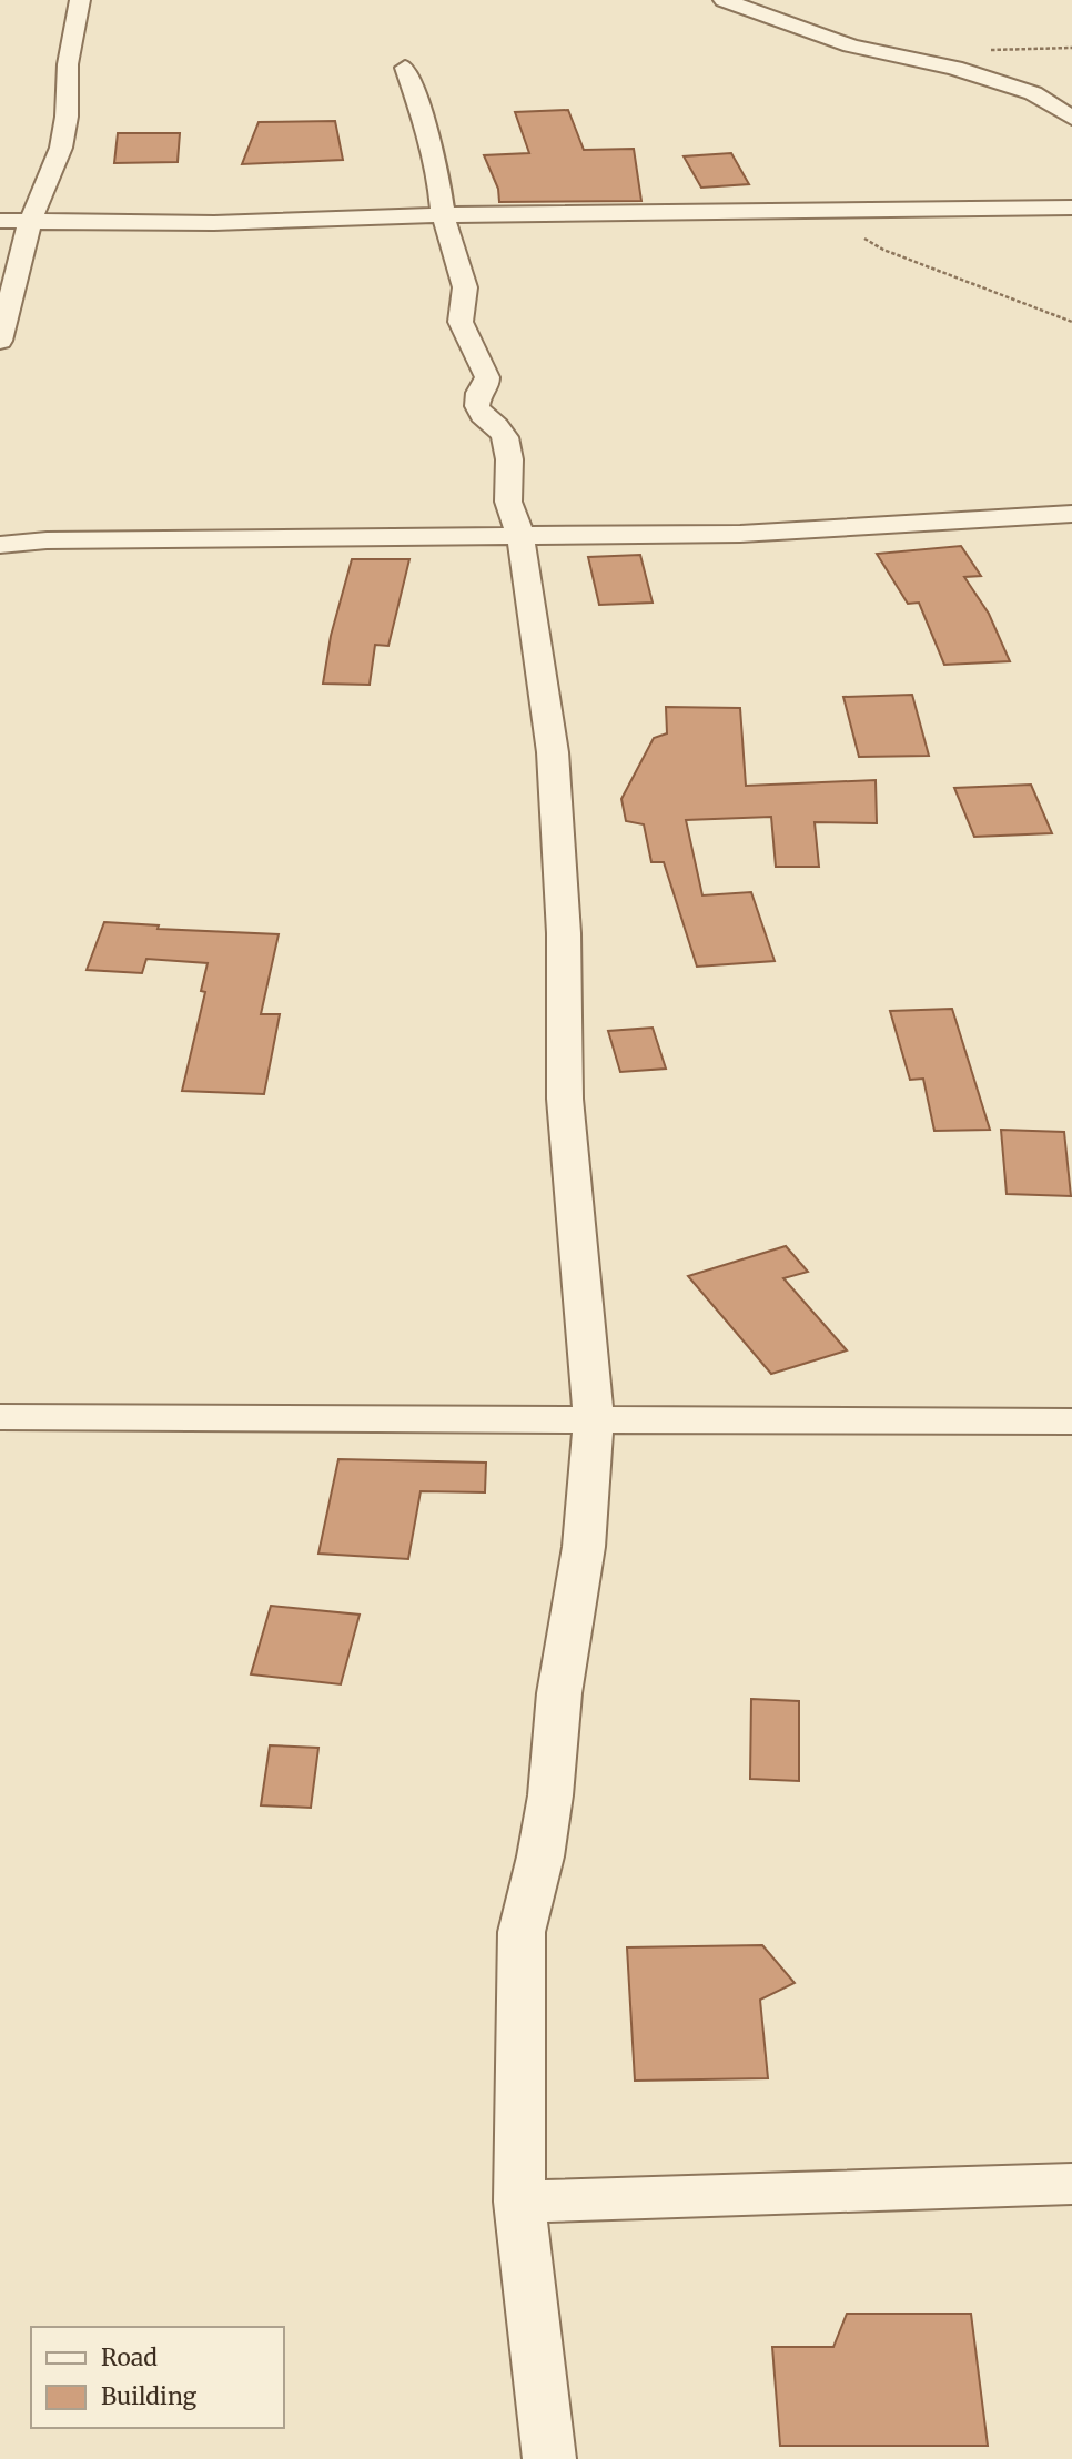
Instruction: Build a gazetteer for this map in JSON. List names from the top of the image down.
{
  "legend": ["Road", "Building"]
}
